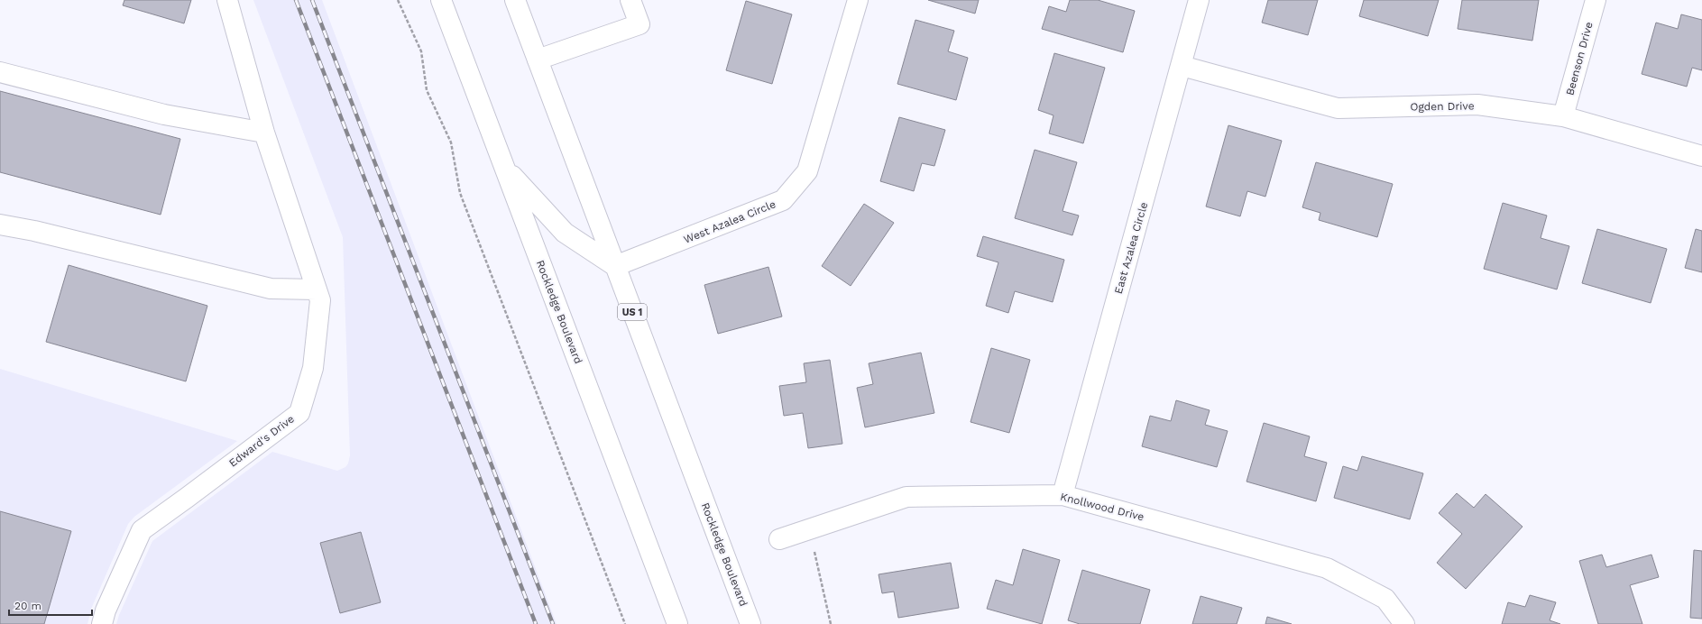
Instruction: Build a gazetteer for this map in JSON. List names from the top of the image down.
{
  "streets": {
    "street": [
      "Beenson Drive",
      "Ogden Drive",
      "West Azalea Circle",
      "East Azalea Circle",
      "Rockledge Boulevard",
      "US 1",
      "Edward's Drive",
      "Knollwood Drive"
    ]
  },
  "crossings": [
    ["Beenson Drive", "Ogden Drive"],
    ["Ogden Drive", "East Azalea Circle"],
    ["West Azalea Circle", "Rockledge Boulevard"],
    ["East Azalea Circle", "Knollwood Drive"]
  ],
  "scale_bar": "20 m"
}
